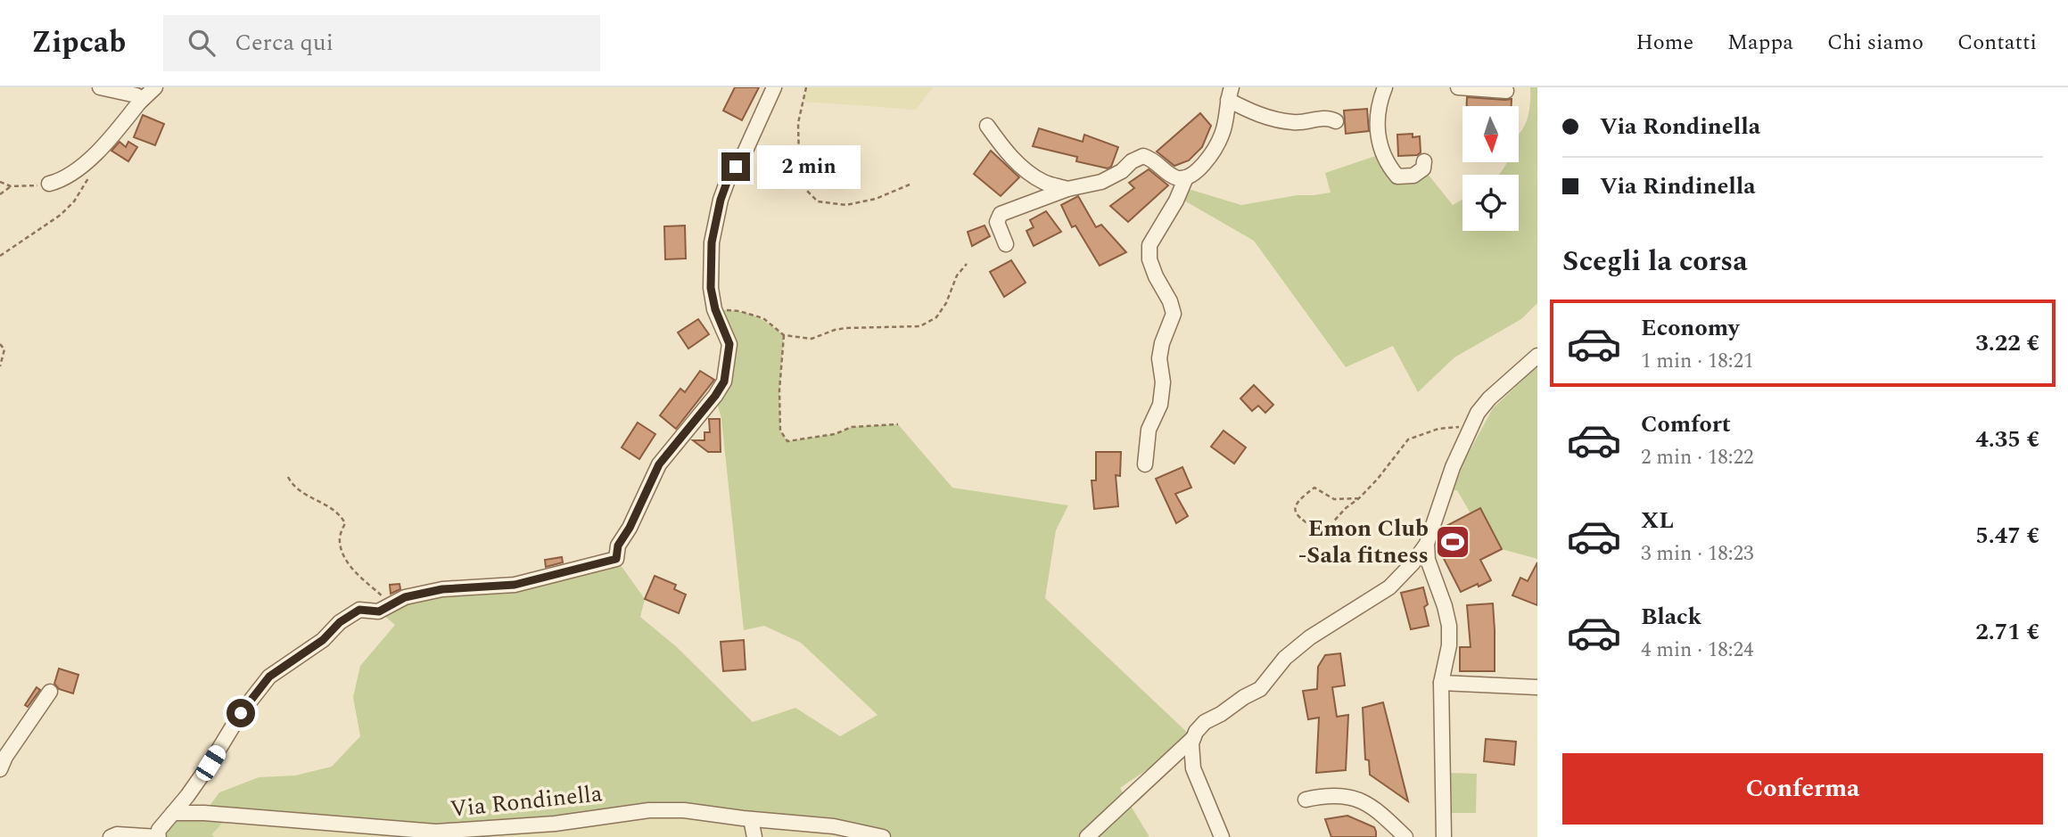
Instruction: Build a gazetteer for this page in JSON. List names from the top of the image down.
{
  "streets": {
    "street": ["Via Rondinella"]
  },
  "places": {
    "sports": ["Emon Club -Sala fitness"]
  },
  "north": "bottom",
  "page": {
    "header": "Zipcab",
    "search": "Cerca qui",
    "nav": [
      "Home",
      "Mappa",
      "Chi siamo",
      "Contatti"
    ],
    "banner": ["Via Rondinella", "Via Rindinella"],
    "bubble": "2 min",
    "heading": "Scegli la corsa",
    "list": [
      {
        "name": "Economy",
        "note": "1 min · 18:21",
        "value": "3.22 €"
      },
      {
        "name": "Comfort",
        "note": "2 min · 18:22",
        "value": "4.35 €"
      },
      {
        "name": "XL",
        "note": "3 min · 18:23",
        "value": "5.47 €"
      },
      {
        "name": "Black",
        "note": "4 min · 18:24",
        "value": "2.71 €"
      }
    ],
    "buttons": "Conferma"
  }
}
